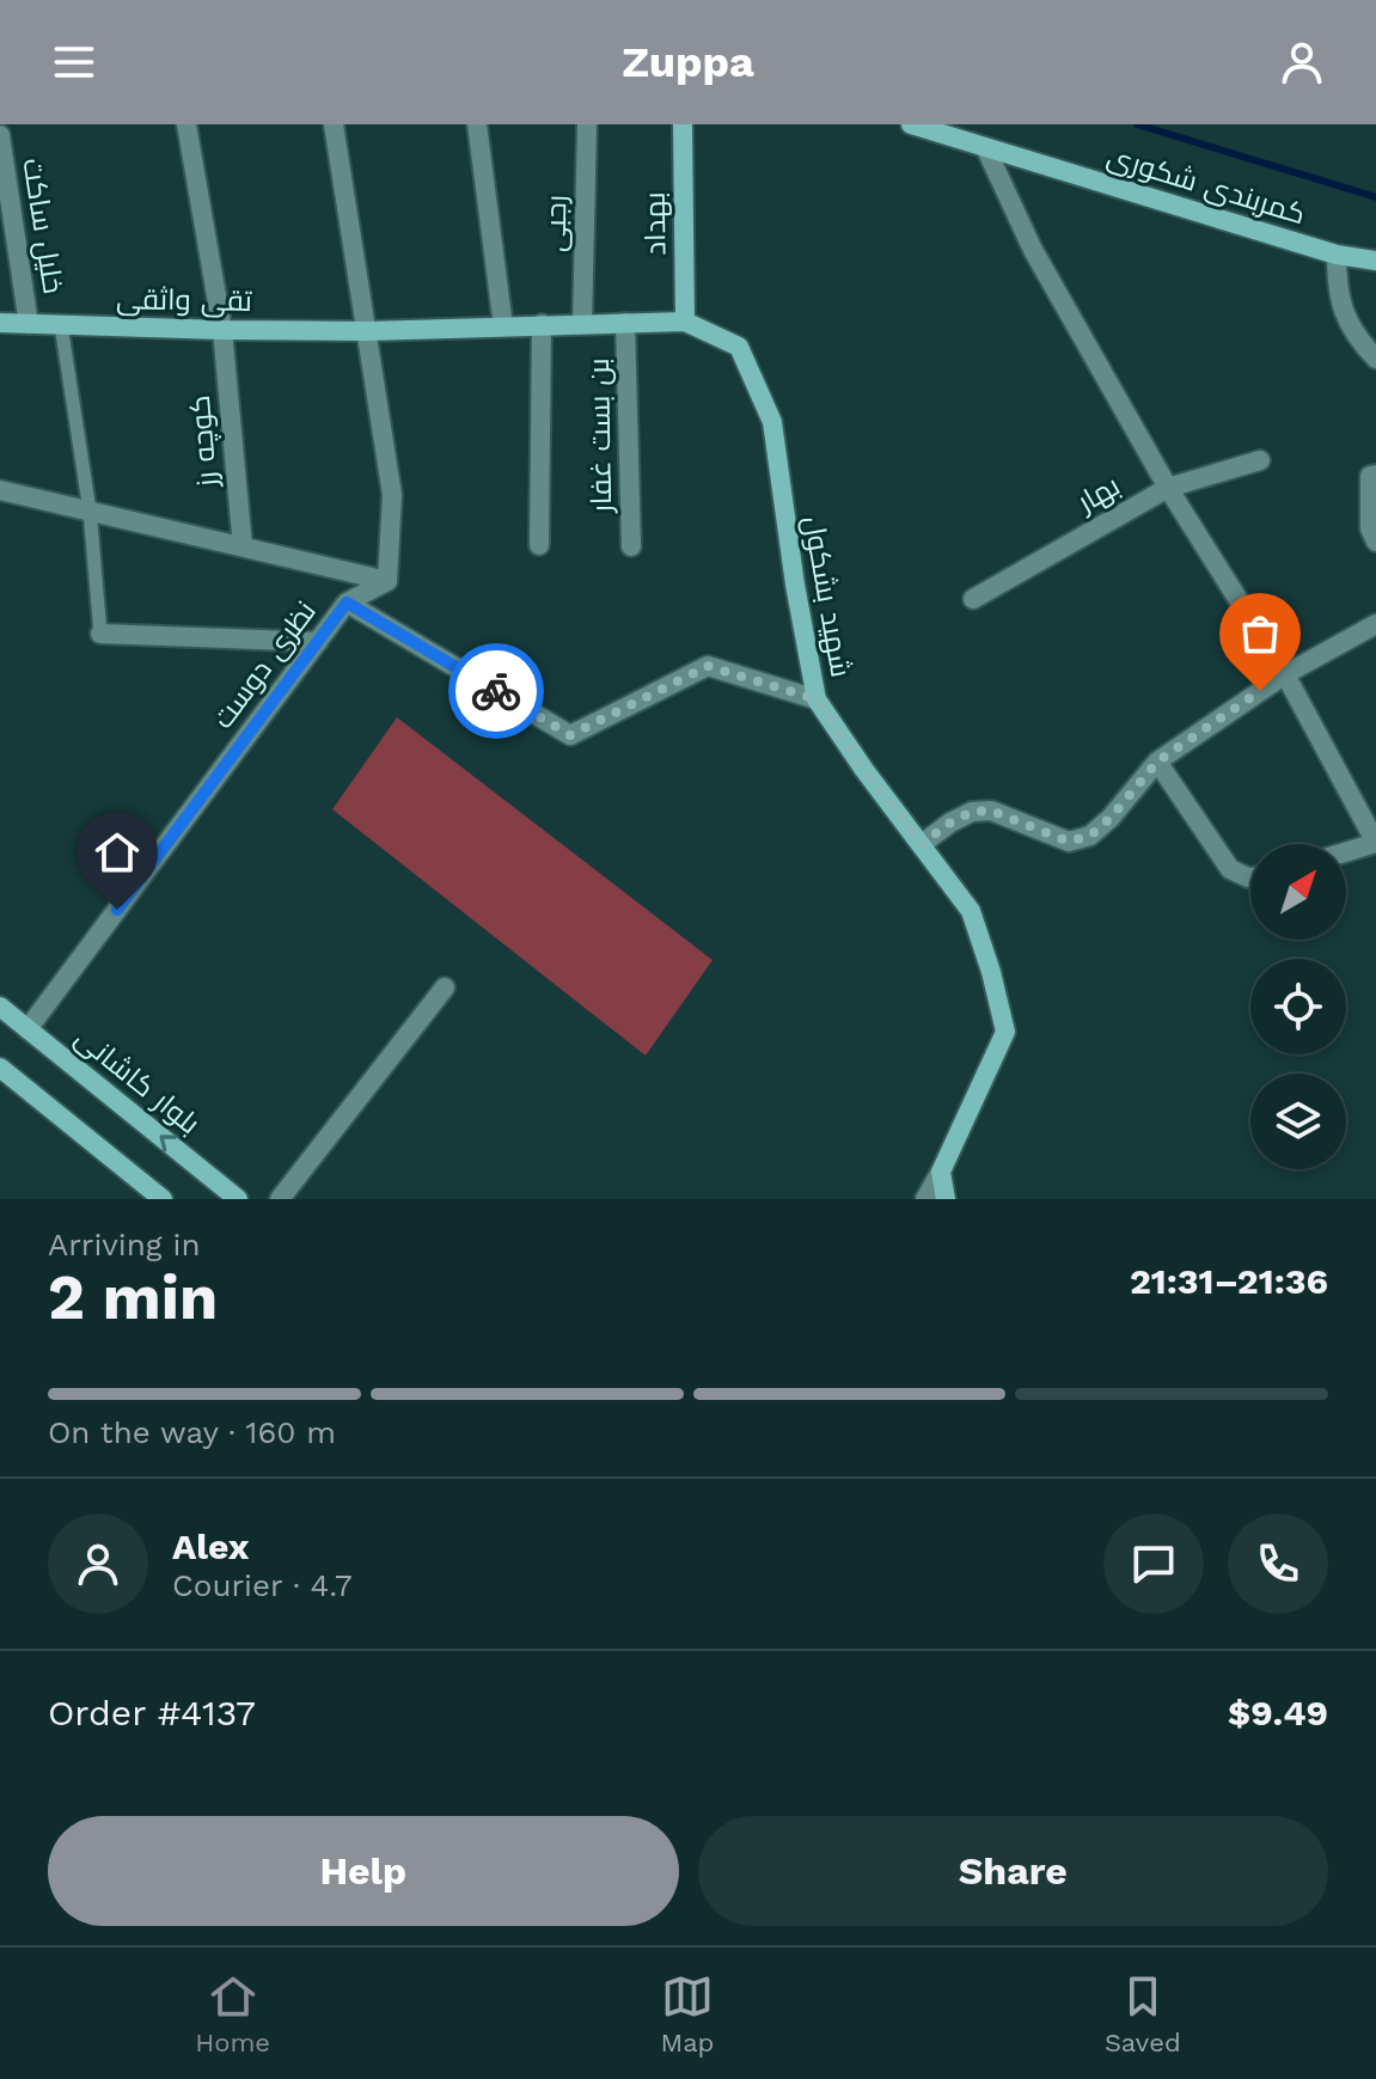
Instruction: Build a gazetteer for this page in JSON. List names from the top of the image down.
{
  "streets": {
    "street": [
      "کمربندی شکوری",
      "رجبی",
      "بهداد",
      "خلیل ساکت",
      "تقی واثقی",
      "بن بست غفار",
      "کوچه رز",
      "بهار",
      "شهید بشکول",
      "نظری دوست",
      "بلوار کاشانی"
    ]
  },
  "crossings": [
    ["رجبی", "شهید بشکول"],
    ["بهداد", "شهید بشکول"],
    ["خلیل ساکت", "تقی واثقی"],
    ["تقی واثقی", "کوچه رز"],
    ["تقی واثقی", "شهید بشکول"],
    ["بن بست غفار", "شهید بشکول"],
    ["نظری دوست", "بلوار کاشانی"]
  ],
  "north": "top right",
  "page": {
    "header": "Zuppa",
    "heading": ["2 min", "Arriving in", "21:31–21:36"],
    "panel": [
      "Alex",
      "Courier · 4.7",
      "Order #4137",
      "$9.49"
    ],
    "bar": "On the way · 160 m",
    "buttons": ["Help", "Share"],
    "tabs": ["Home", "Map", "Saved"]
  }
}
